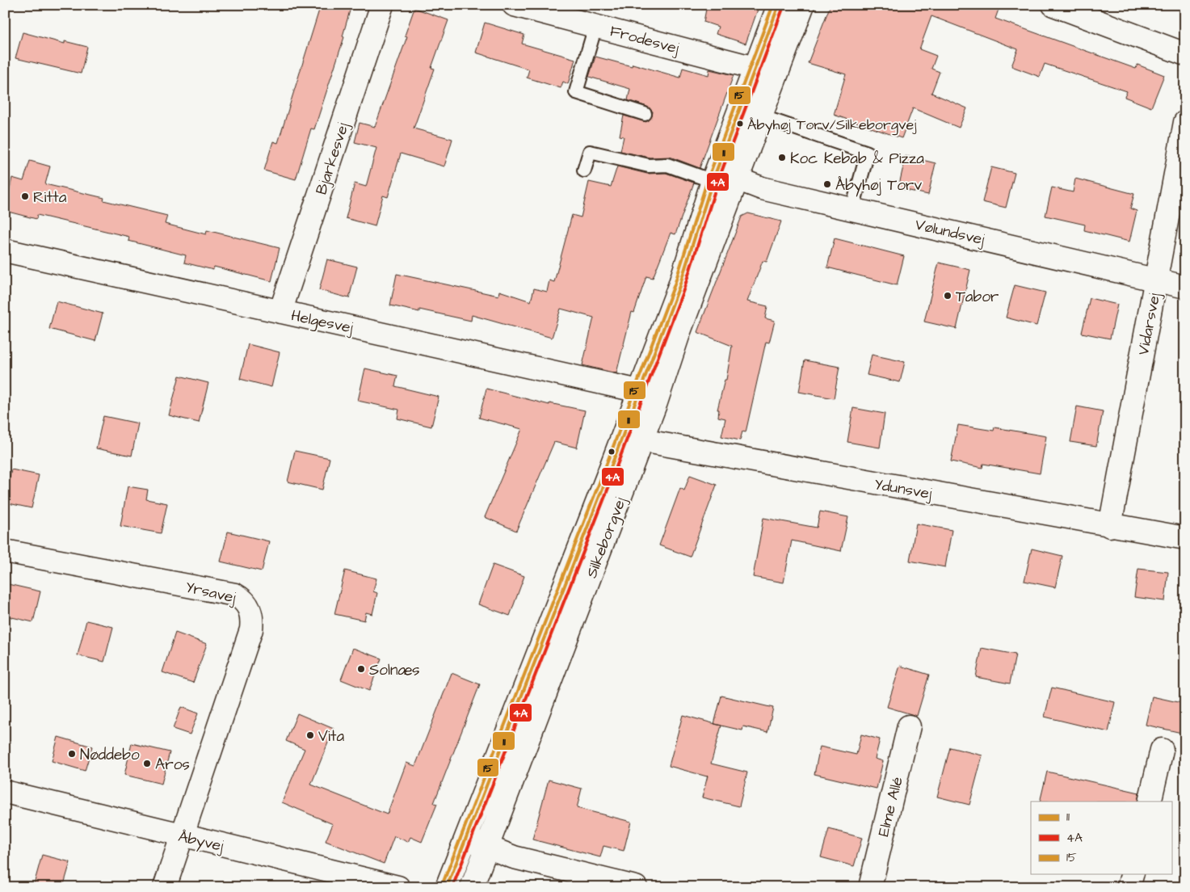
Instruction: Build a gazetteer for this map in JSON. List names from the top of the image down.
{
  "streets": {
    "street": [
      "Frodesvej",
      "Bjarkesvej",
      "Vølundsvej",
      "Helgesvej",
      "Vidarsvej",
      "Ydunsvej",
      "Silkeborgvej",
      "Yrsavej",
      "Elme Allé",
      "Åbyvej"
    ]
  },
  "crossings": [
    ["Frodesvej", "Silkeborgvej"],
    ["Bjarkesvej", "Helgesvej"],
    ["Vølundsvej", "Vidarsvej"],
    ["Vølundsvej", "Silkeborgvej"],
    ["Helgesvej", "Silkeborgvej"],
    ["Vidarsvej", "Ydunsvej"],
    ["Ydunsvej", "Silkeborgvej"],
    ["Yrsavej", "Åbyvej"]
  ],
  "places": [
    "Åbyhøj Torv/Silkeborgvej",
    "Koc Kebab & Pizza",
    "Åbyhøj Torv",
    "Ritta",
    "Tabor",
    "Solnæs",
    "Vita",
    "Nøddebo",
    "Aros"
  ],
  "lines": ["transit line 11", "transit line 15", "transit line 4A"],
  "legend": ["11", "4A", "15"]
}
